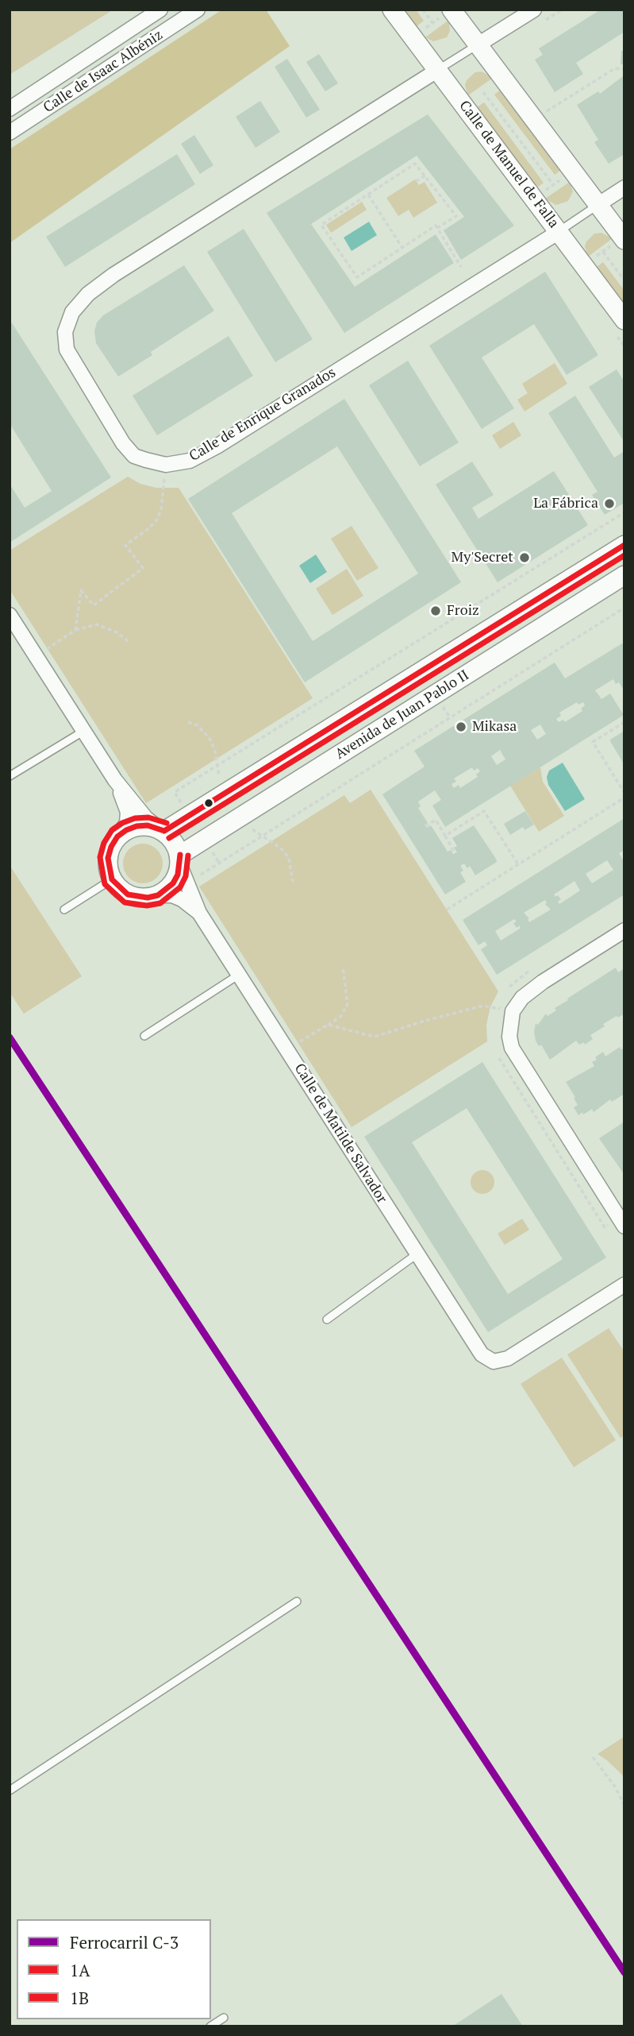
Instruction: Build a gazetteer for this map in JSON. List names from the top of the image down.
{
  "streets": {
    "street": [
      "Calle de Isaac Albéniz",
      "Calle de Manuel de Falla",
      "Calle de Enrique Granados",
      "Avenida de Juan Pablo II",
      "Calle de Matilde Salvador"
    ]
  },
  "crossings": [
    ["Calle de Manuel de Falla", "Calle de Enrique Granados"],
    ["Avenida de Juan Pablo II", "Calle de Matilde Salvador"]
  ],
  "places": [
    "La Fábrica",
    "My'Secret",
    "Froiz",
    "Mikasa"
  ],
  "lines": ["transit line 1A", "transit line 1B", "rail line C-3"],
  "legend": ["Ferrocarril C-3", "1A", "1B"]
}
